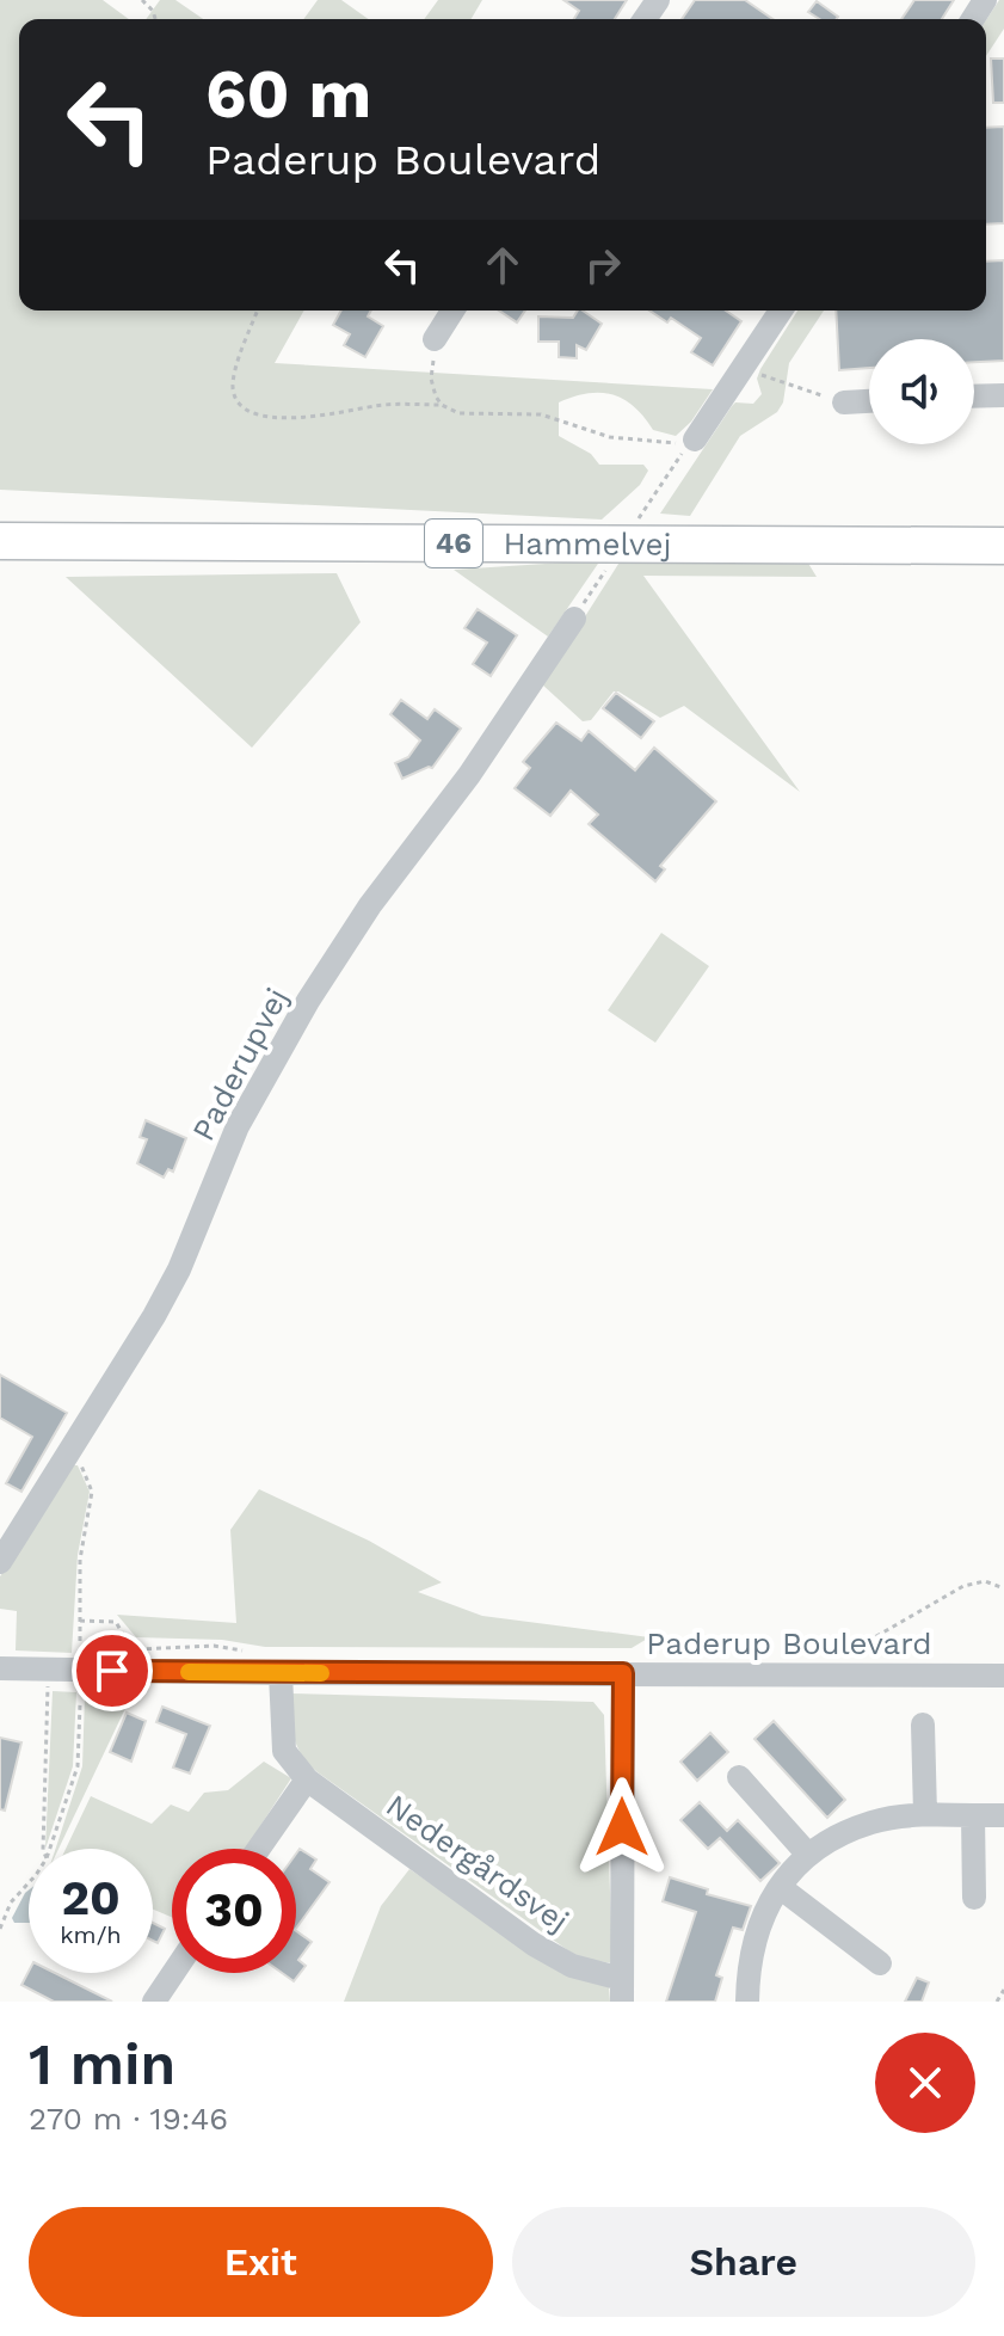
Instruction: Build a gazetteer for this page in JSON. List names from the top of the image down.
{
  "streets": {
    "highway": ["46", "Hammelvej"],
    "street": ["Paderupvej", "Paderup Boulevard", "Nedergårdsvej"]
  },
  "crossings": [
    ["Paderup Boulevard", "Nedergårdsvej"]
  ],
  "page": {
    "turn": ["60 m", "Paderup Boulevard"],
    "speed": "20 km/h",
    "limit": "30",
    "heading": ["1 min", "270 m · 19:46"],
    "buttons": ["Exit", "Share"]
  }
}
